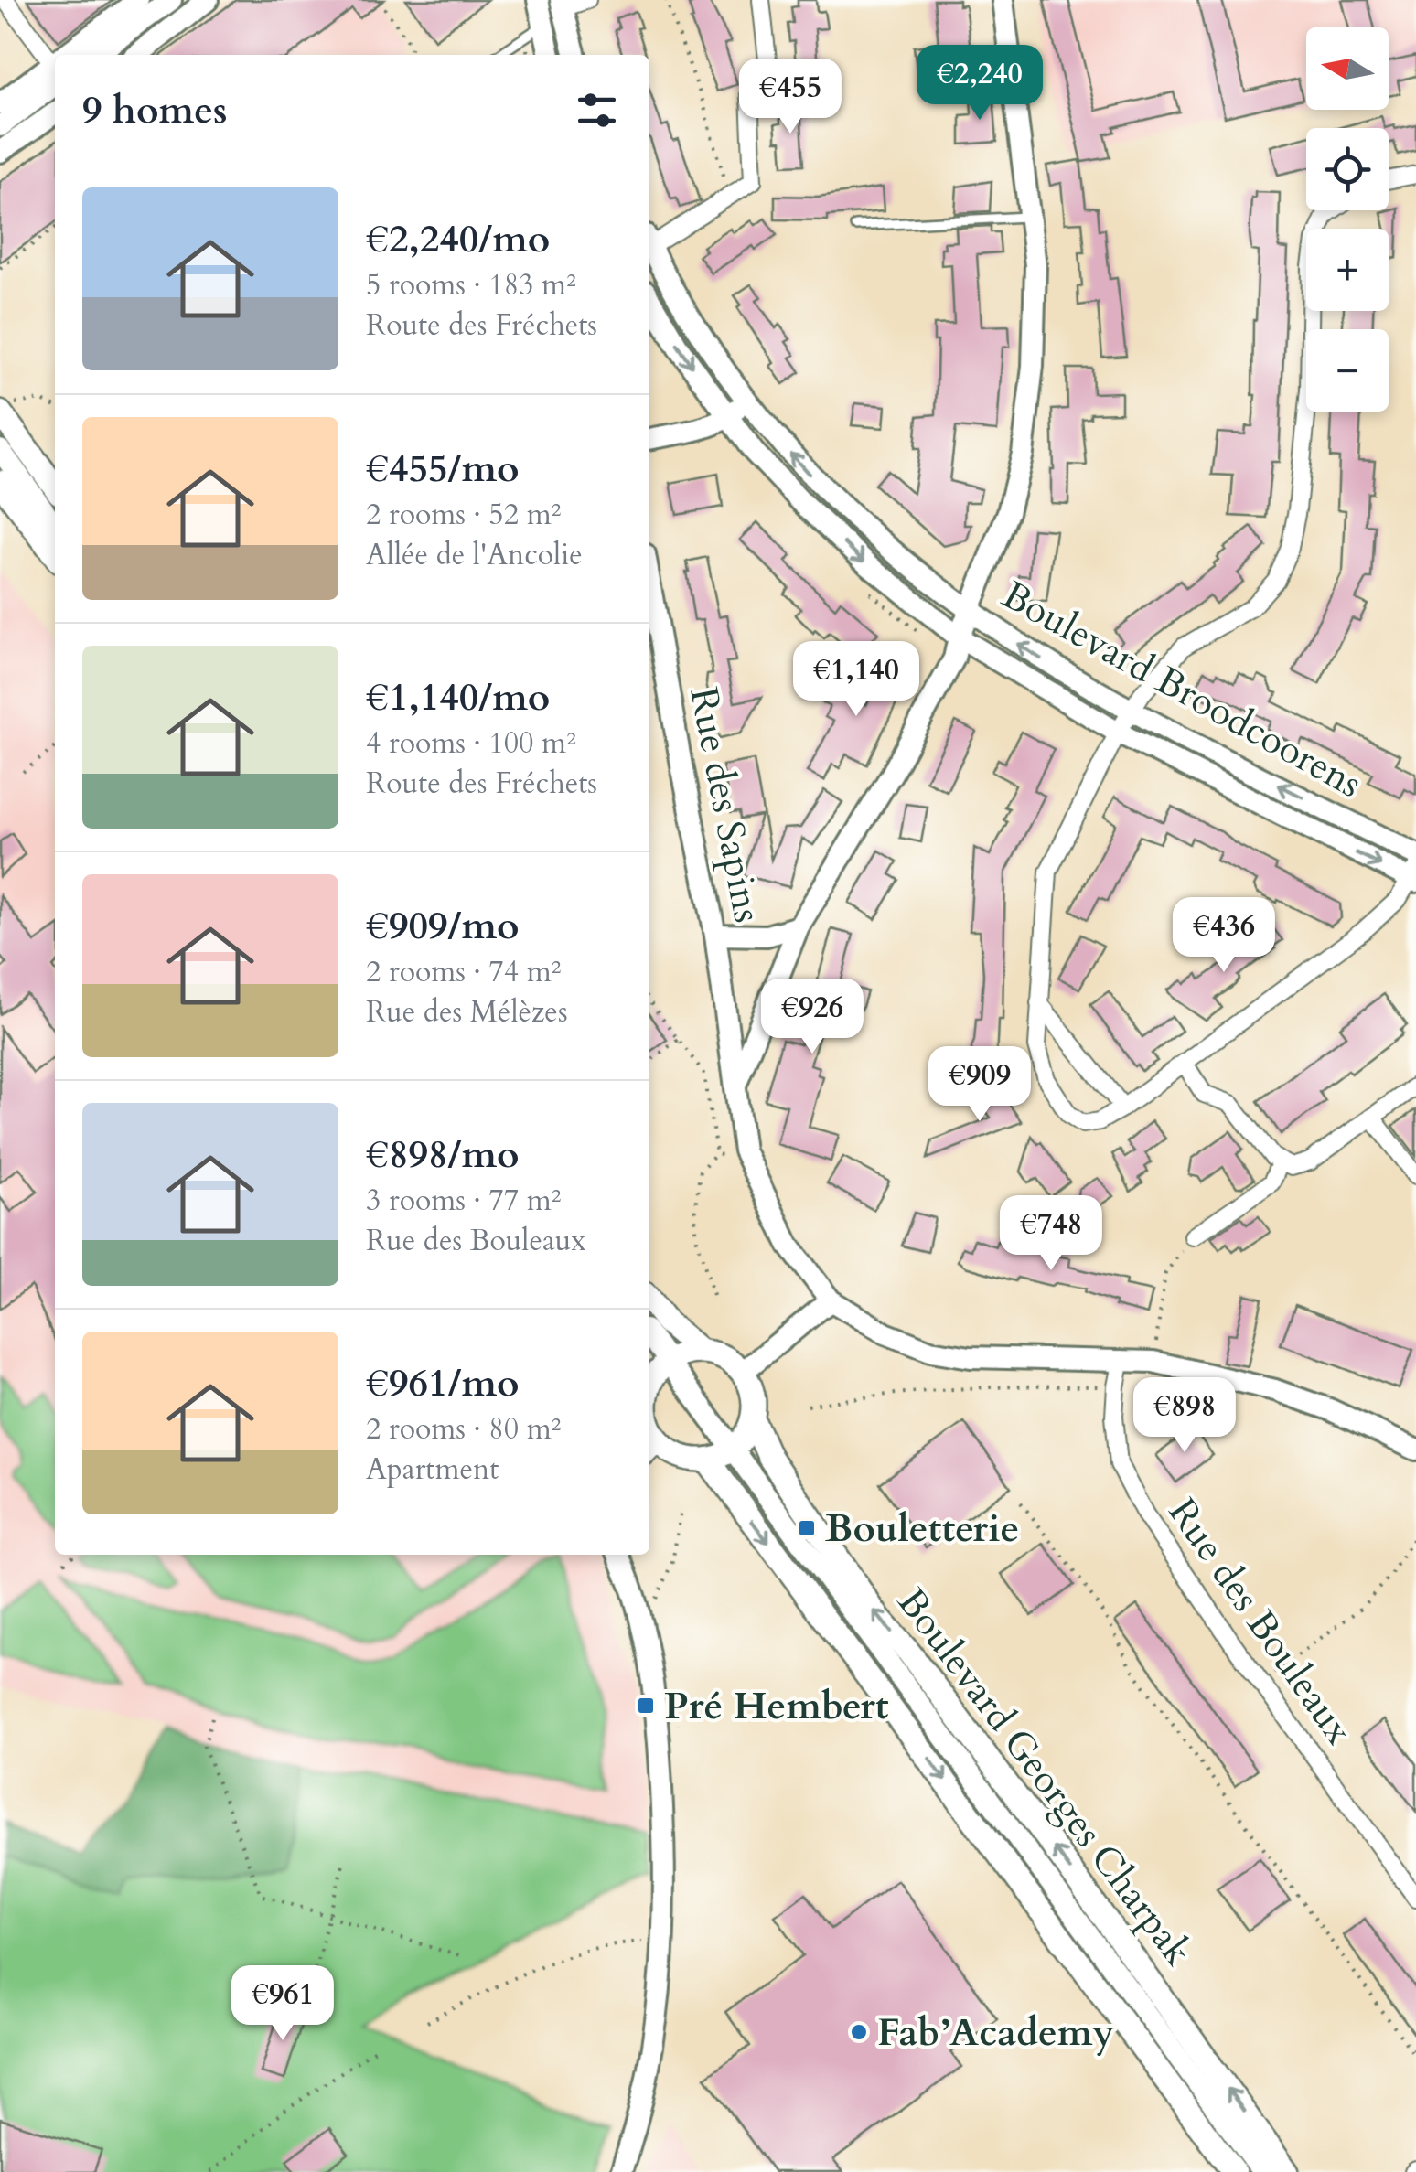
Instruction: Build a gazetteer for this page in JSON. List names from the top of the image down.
{
  "streets": {
    "main road": ["Boulevard Georges Charpak"],
    "street": ["Boulevard Broodcoorens", "Rue des Sapins", "Rue des Bouleaux"]
  },
  "places": {
    "transit": ["Bouletterie", "Pré Hembert"],
    "other": ["Fab’Academy"]
  },
  "north": "left",
  "page": {
    "map_buttons": ["+", "−"],
    "price": [
      "€2,240",
      "€455",
      "€1,140",
      "€436",
      "€926",
      "€909",
      "€748",
      "€898",
      "€961"
    ],
    "heading": "9 homes",
    "list": [
      {
        "name": "€2,240/mo",
        "note": "5 rooms · 183 m² · Route des Fréchets"
      },
      {
        "name": "€455/mo",
        "note": "2 rooms · 52 m² · Allée de l'Ancolie"
      },
      {
        "name": "€1,140/mo",
        "note": "4 rooms · 100 m² · Route des Fréchets"
      },
      {
        "name": "€909/mo",
        "note": "2 rooms · 74 m² · Rue des Mélèzes"
      },
      {
        "name": "€898/mo",
        "note": "3 rooms · 77 m² · Rue des Bouleaux"
      },
      {
        "name": "€961/mo",
        "note": "2 rooms · 80 m² · Apartment"
      }
    ]
  }
}
